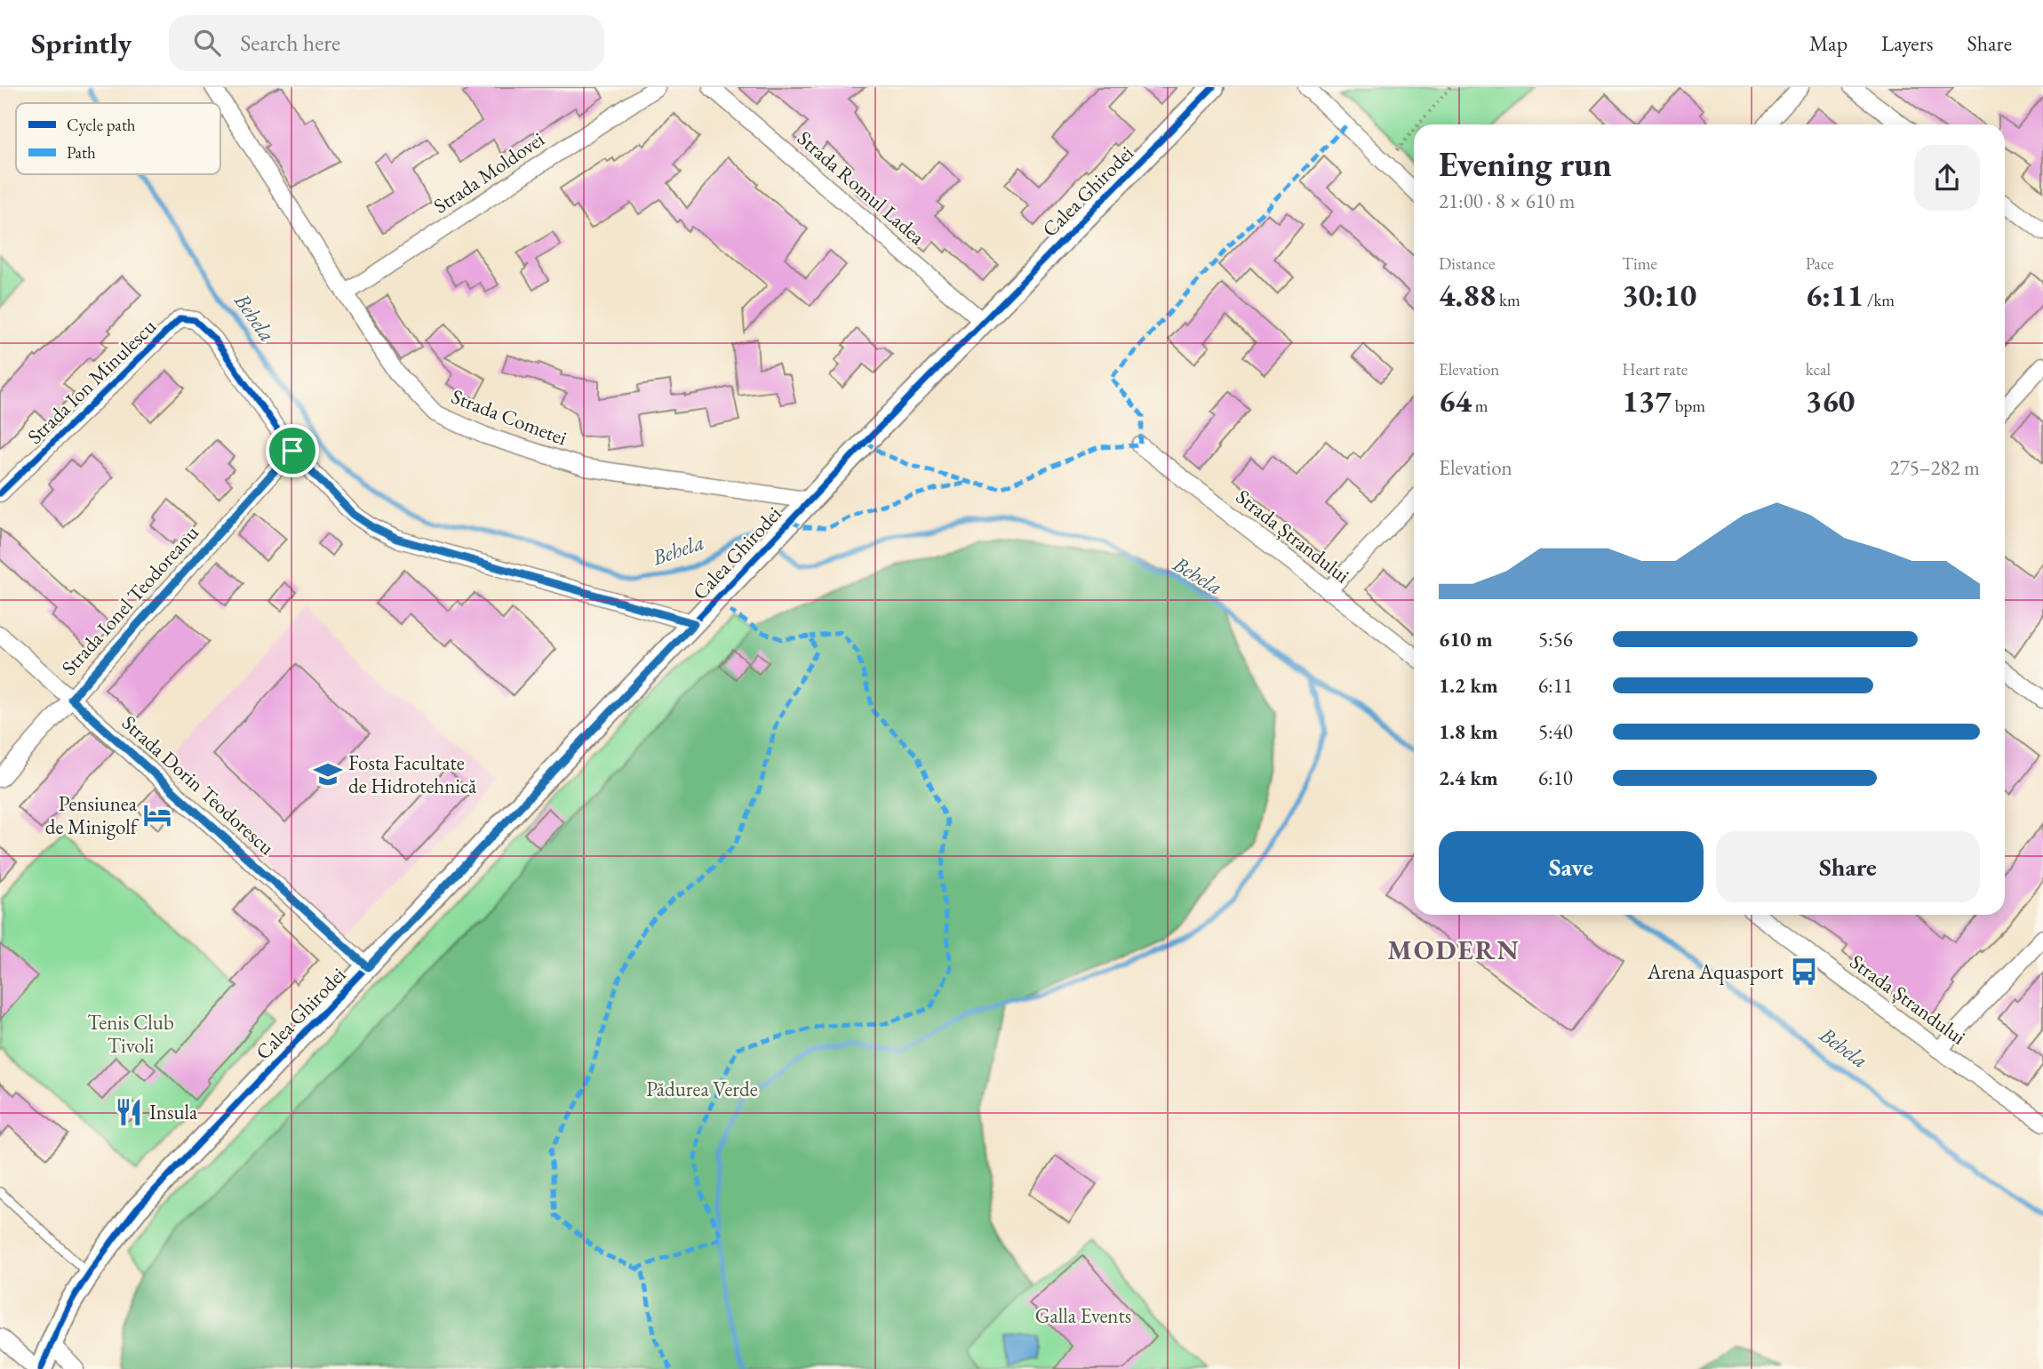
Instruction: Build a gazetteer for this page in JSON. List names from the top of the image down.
{
  "streets": {
    "street": [
      "Strada Moldovei",
      "Strada Romul Ladea",
      "Calea Ghirodei",
      "Strada Ion Minulescu",
      "Strada Cometei",
      "Strada Ștrandului",
      "Strada Ionel Teodoreanu",
      "Strada Dorin Teodorescu"
    ]
  },
  "crossings": [
    ["Strada Moldovei", "Strada Cometei"],
    ["Strada Romul Ladea", "Calea Ghirodei"],
    ["Calea Ghirodei", "Strada Cometei"],
    ["Calea Ghirodei", "Strada Dorin Teodorescu"],
    ["Strada Ion Minulescu", "Strada Ionel Teodoreanu"],
    ["Strada Ionel Teodoreanu", "Strada Dorin Teodorescu"]
  ],
  "districts": ["MODERN"],
  "water": ["Behela"],
  "parks": ["Tenis Club Tivoli", "Pădurea Verde", "Galla Events"],
  "places": {
    "school or university": ["Fosta Facultate de Hidrotehnică"],
    "hotel": ["Pensiunea de Minigolf"],
    "bus stop": ["Arena Aquasport"],
    "restaurant": ["Insula"]
  },
  "legend": ["Cycle path", "Path"],
  "page": {
    "header": "Sprintly",
    "search": "Search here",
    "nav": ["Map", "Layers", "Share"],
    "heading": ["Evening run", "21:00 · 8 × 610 m"],
    "stats": [
      ["Distance", "4.88 km"],
      ["Time", "30:10"],
      ["Pace", "6:11 /km"],
      ["Elevation", "64 m"],
      ["Heart rate", "137 bpm"],
      ["kcal", "360"]
    ],
    "chart": ["Elevation", "275–282 m"],
    "list": [
      {
        "name": "610 m",
        "note": "5:56"
      },
      {
        "name": "1.2 km",
        "note": "6:11"
      },
      {
        "name": "1.8 km",
        "note": "5:40"
      },
      {
        "name": "2.4 km",
        "note": "6:10"
      }
    ],
    "buttons": ["Save", "Share"]
  }
}
